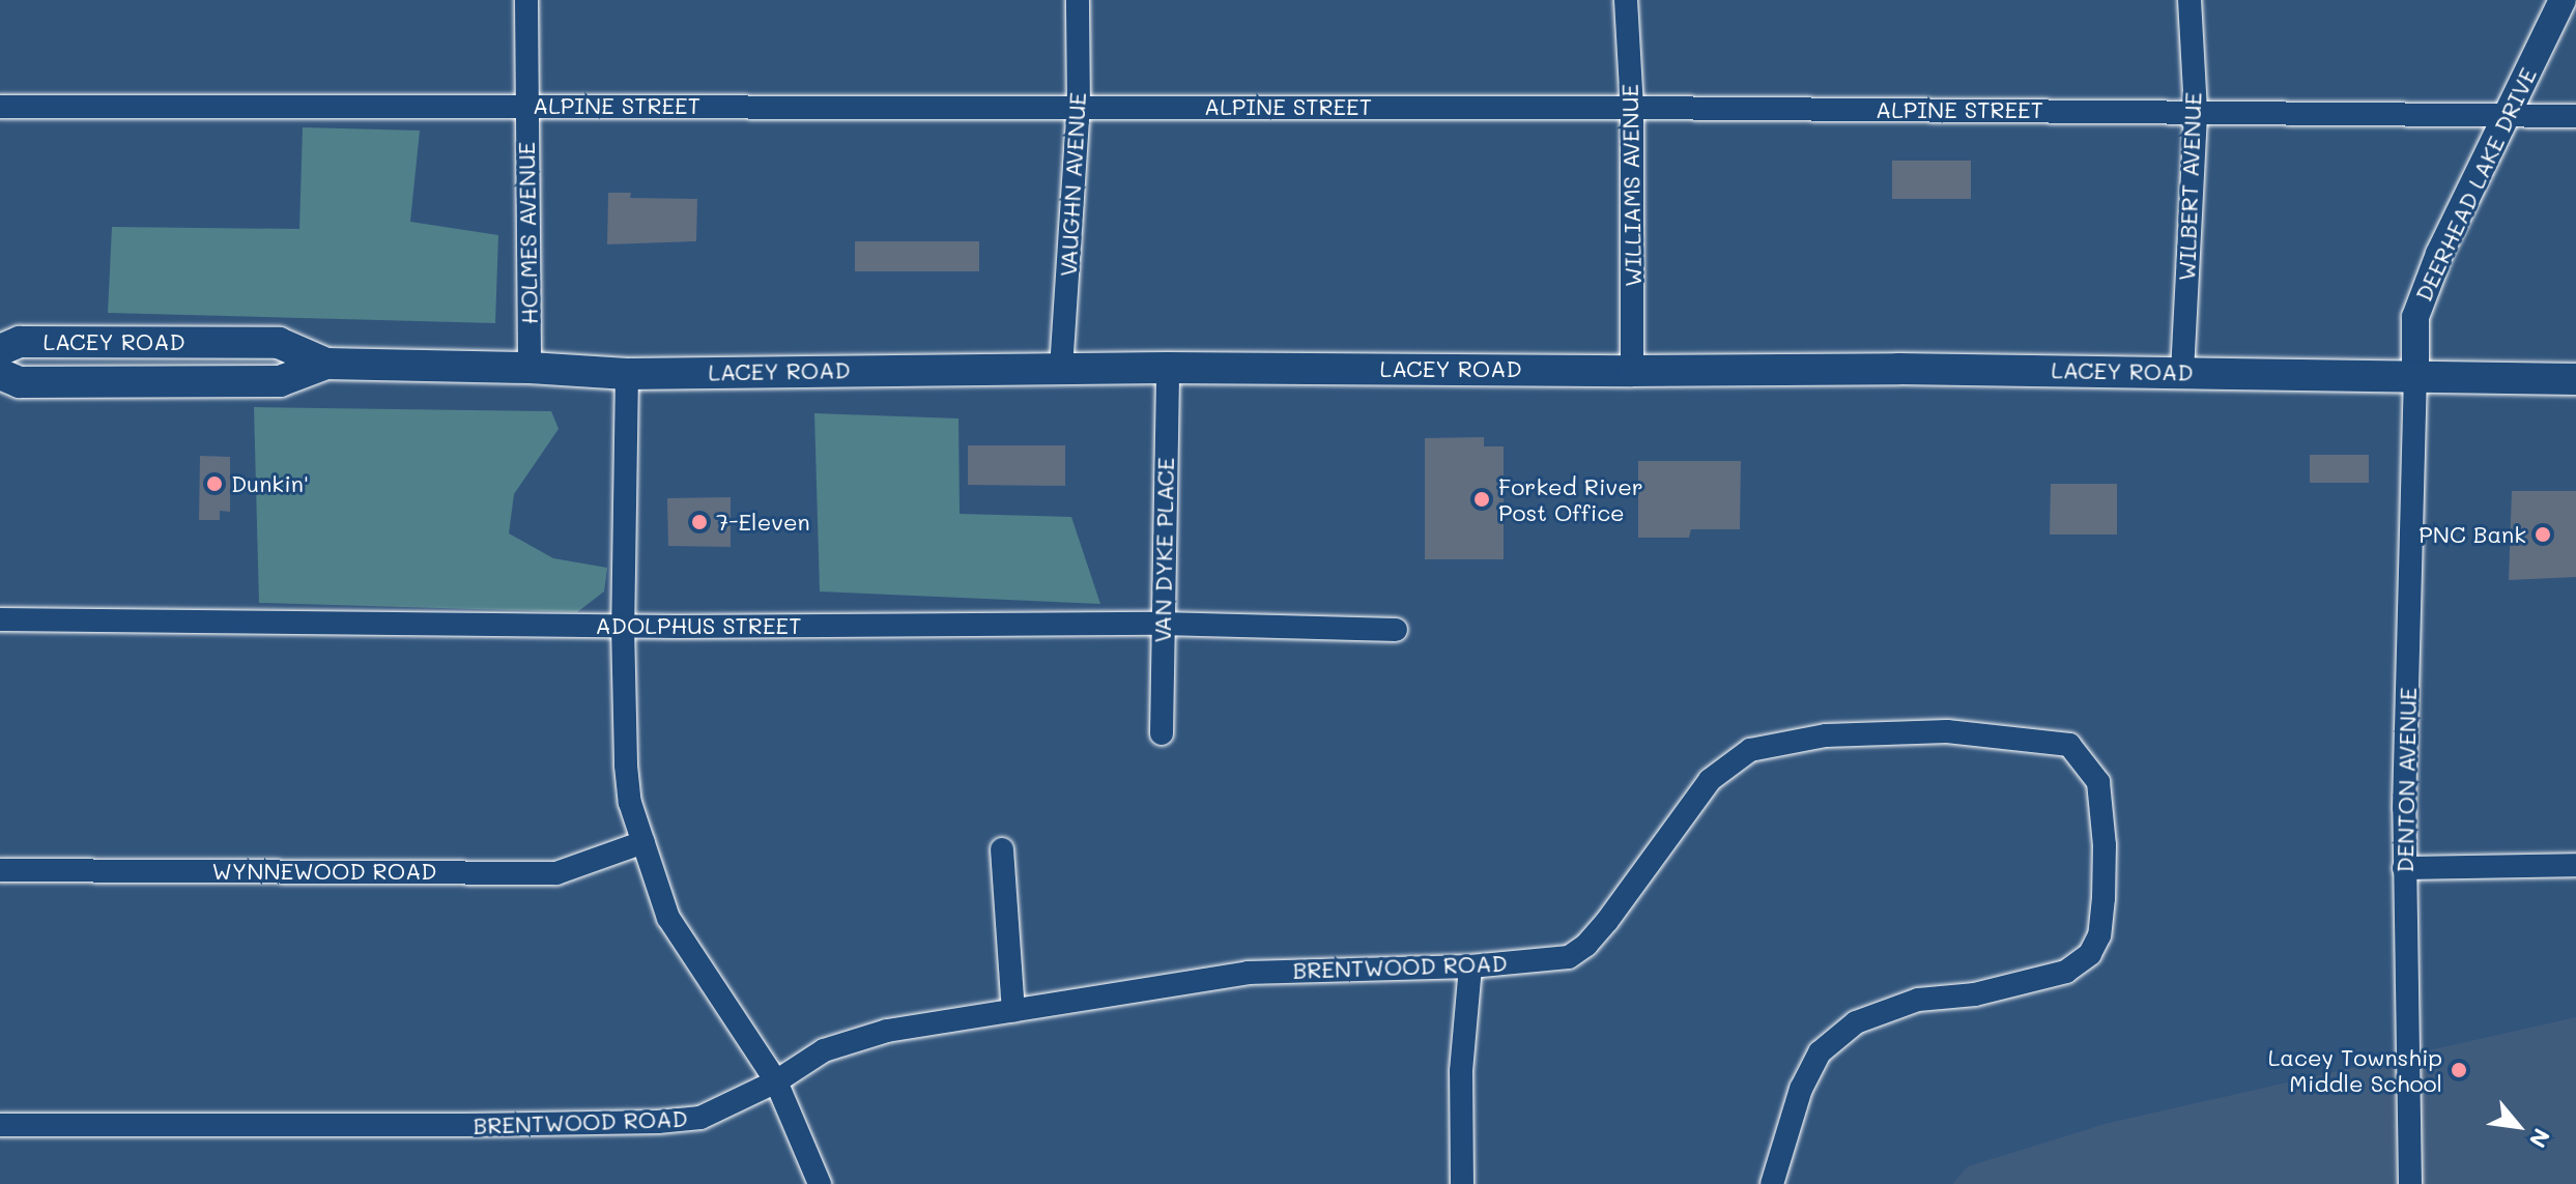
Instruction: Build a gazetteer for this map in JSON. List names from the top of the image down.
{
  "streets": {
    "main road": ["LACEY ROAD"],
    "street": [
      "ALPINE STREET",
      "VAUGHN AVENUE",
      "DEERHEAD LAKE DRIVE",
      "WILLIAMS AVENUE",
      "WILBERT AVENUE",
      "HOLMES AVENUE",
      "VAN DYKE PLACE",
      "ADOLPHUS STREET",
      "DENTON AVENUE",
      "WYNNEWOOD ROAD",
      "BRENTWOOD ROAD"
    ]
  },
  "crossings": [
    ["ALPINE STREET", "VAUGHN AVENUE"],
    ["ALPINE STREET", "DEERHEAD LAKE DRIVE"],
    ["ALPINE STREET", "WILLIAMS AVENUE"],
    ["ALPINE STREET", "WILBERT AVENUE"],
    ["ALPINE STREET", "HOLMES AVENUE"],
    ["VAUGHN AVENUE", "LACEY ROAD"],
    ["DEERHEAD LAKE DRIVE", "LACEY ROAD"],
    ["DEERHEAD LAKE DRIVE", "DENTON AVENUE"],
    ["WILLIAMS AVENUE", "LACEY ROAD"],
    ["WILBERT AVENUE", "LACEY ROAD"],
    ["HOLMES AVENUE", "LACEY ROAD"],
    ["LACEY ROAD", "VAN DYKE PLACE"],
    ["LACEY ROAD", "DENTON AVENUE"],
    ["VAN DYKE PLACE", "ADOLPHUS STREET"]
  ],
  "places": [
    "Dunkin'",
    "Forked River Post Office",
    "7-Eleven",
    "PNC Bank",
    "Lacey Township Middle School"
  ],
  "north": "bottom right"
}
